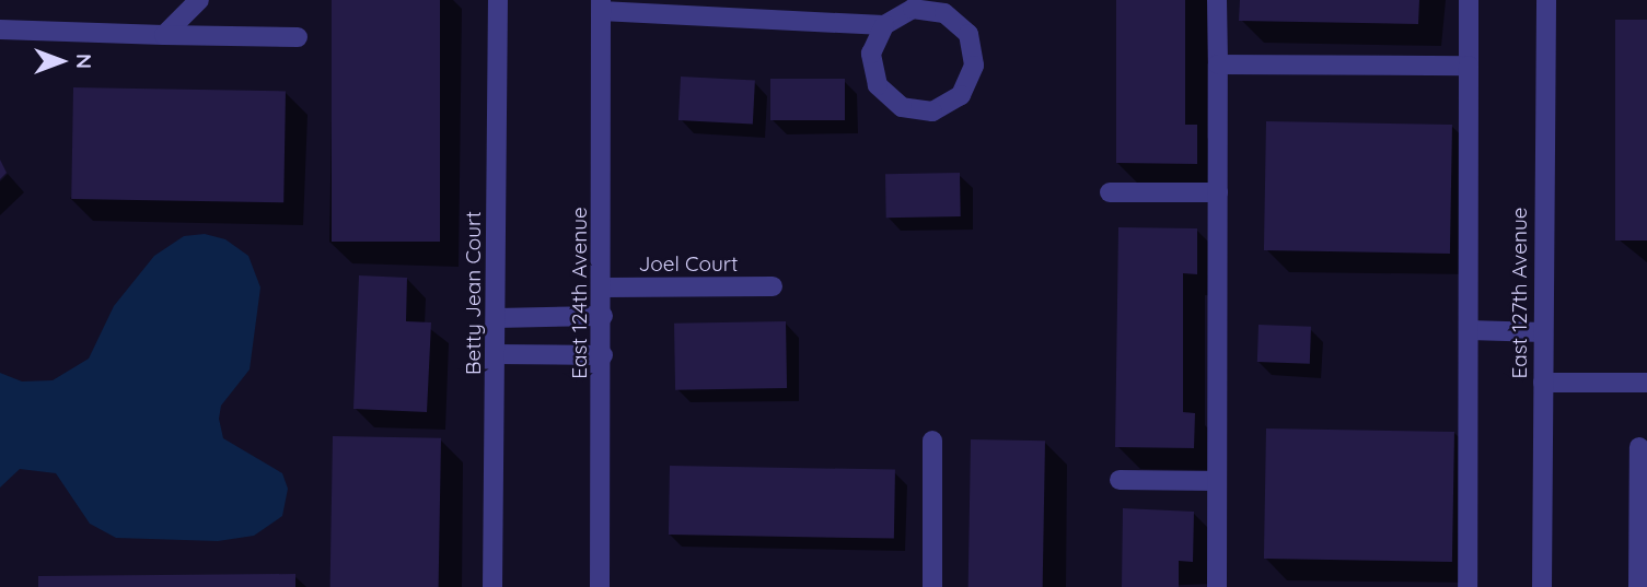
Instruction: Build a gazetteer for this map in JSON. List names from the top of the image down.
{
  "streets": {
    "street": [
      "Joel Court",
      "Betty Jean Court",
      "East 124th Avenue",
      "East 127th Avenue"
    ]
  },
  "crossings": [
    ["Joel Court", "East 124th Avenue"]
  ],
  "north": "right"
}
